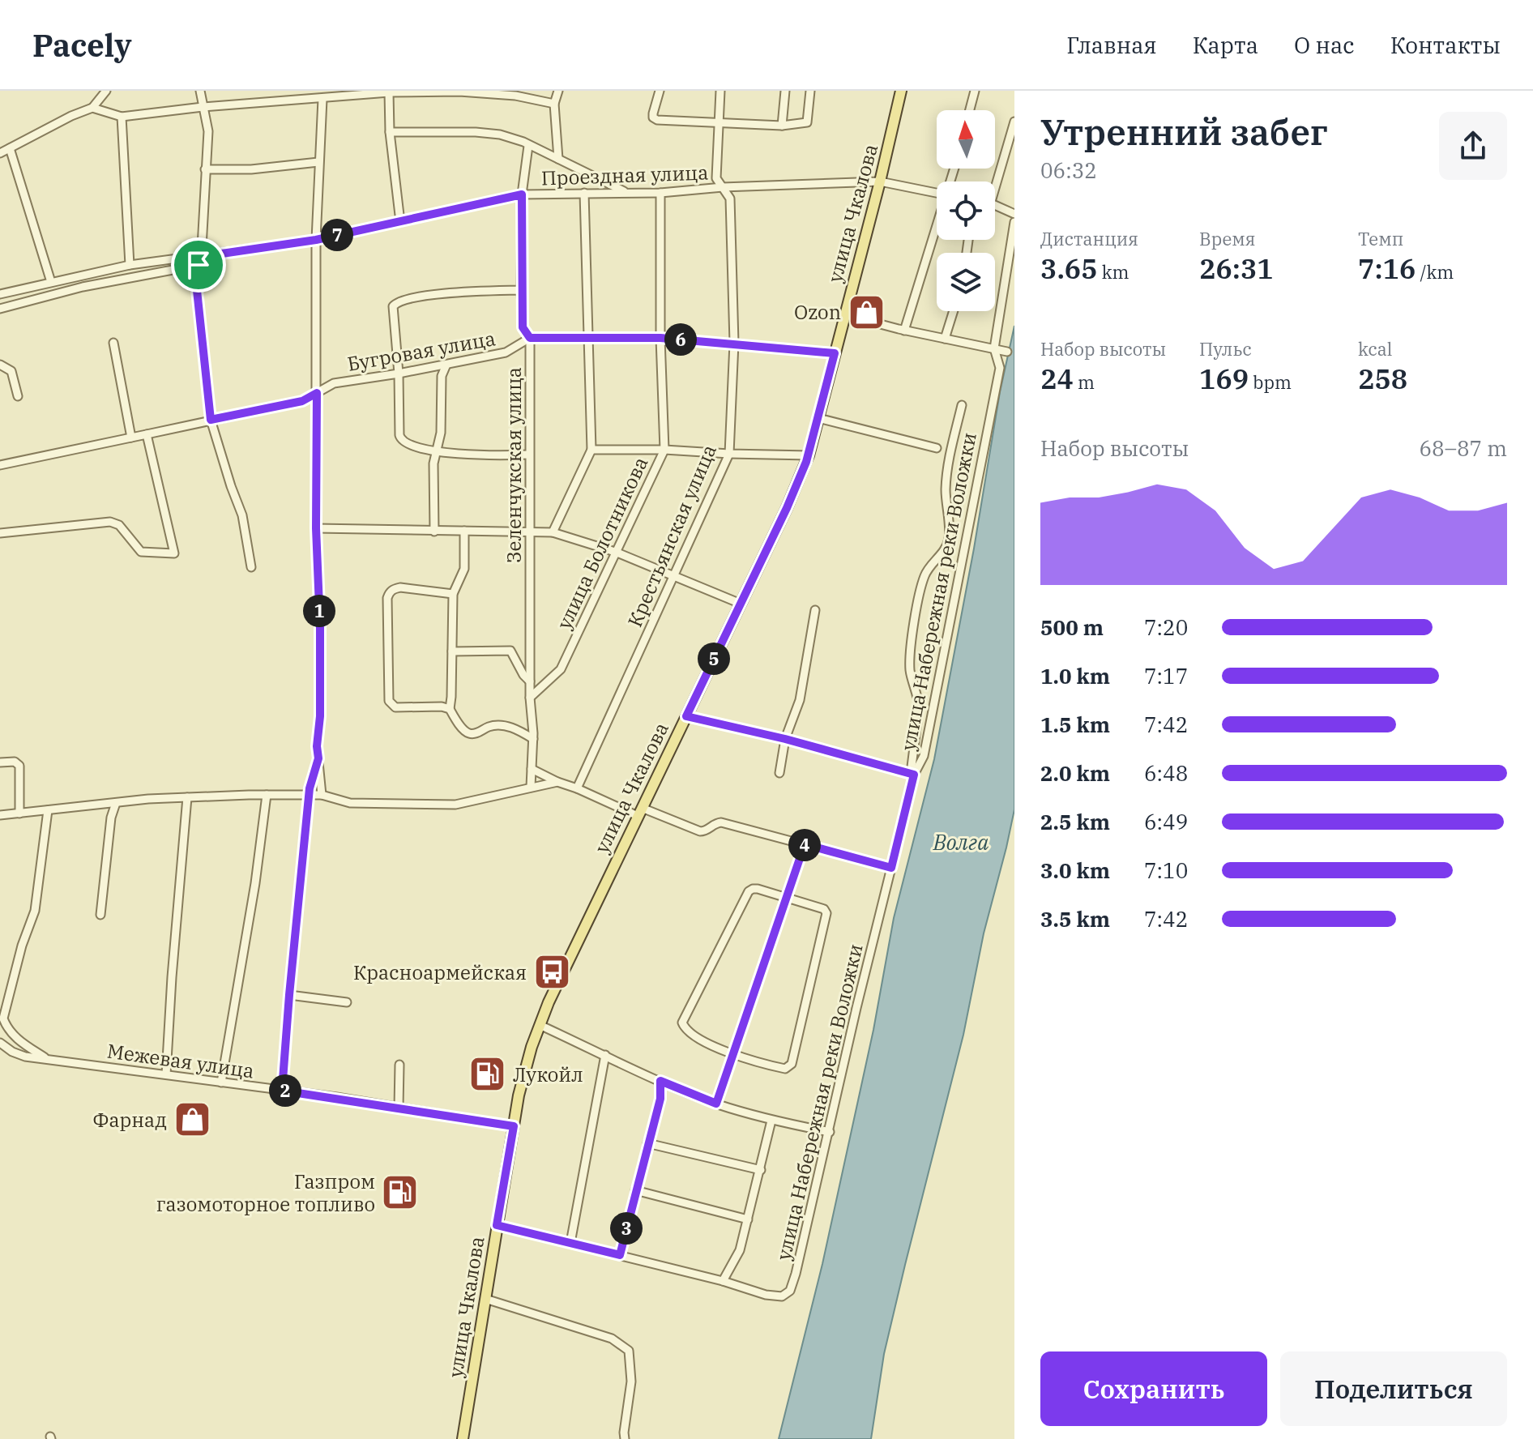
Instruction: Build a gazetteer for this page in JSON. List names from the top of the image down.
{
  "streets": {
    "main road": ["улица Чкалова"],
    "street": [
      "Проездная улица",
      "Бугровая улица",
      "Зеленчукская улица",
      "Крестьянская улица",
      "улица Болотникова",
      "улица Набережная реки Воложки",
      "Межевая улица"
    ]
  },
  "crossings": [
    ["Проездная улица", "улица Чкалова"],
    ["Проездная улица", "Зеленчукская улица"],
    ["Проездная улица", "Крестьянская улица"],
    ["Проездная улица", "улица Болотникова"],
    ["улица Чкалова", "Межевая улица"],
    ["Бугровая улица", "Зеленчукская улица"],
    ["Зеленчукская улица", "улица Болотникова"]
  ],
  "water": ["Волга"],
  "places": {
    "shop": ["Ozon", "Фарнад"],
    "bus stop": ["Красноармейская"],
    "fuel station": ["Лукойл", "Газпром газомоторное топливо"]
  },
  "north": "top",
  "page": {
    "header": "Pacely",
    "nav": [
      "Главная",
      "Карта",
      "О нас",
      "Контакты"
    ],
    "heading": ["Утренний забег", "06:32"],
    "stats": [
      ["Дистанция", "3.65 km"],
      ["Время", "26:31"],
      ["Темп", "7:16 /km"],
      ["Набор высоты", "24 m"],
      ["Пульс", "169 bpm"],
      ["kcal", "258"]
    ],
    "pins": [
      "7",
      "6",
      "1",
      "5",
      "4",
      "2",
      "3"
    ],
    "chart": ["Набор высоты", "68–87 m"],
    "list": [
      {
        "name": "500 m",
        "note": "7:20"
      },
      {
        "name": "1.0 km",
        "note": "7:17"
      },
      {
        "name": "1.5 km",
        "note": "7:42"
      },
      {
        "name": "2.0 km",
        "note": "6:48"
      },
      {
        "name": "2.5 km",
        "note": "6:49"
      },
      {
        "name": "3.0 km",
        "note": "7:10"
      },
      {
        "name": "3.5 km",
        "note": "7:42"
      }
    ],
    "buttons": ["Сохранить", "Поделиться"]
  }
}
